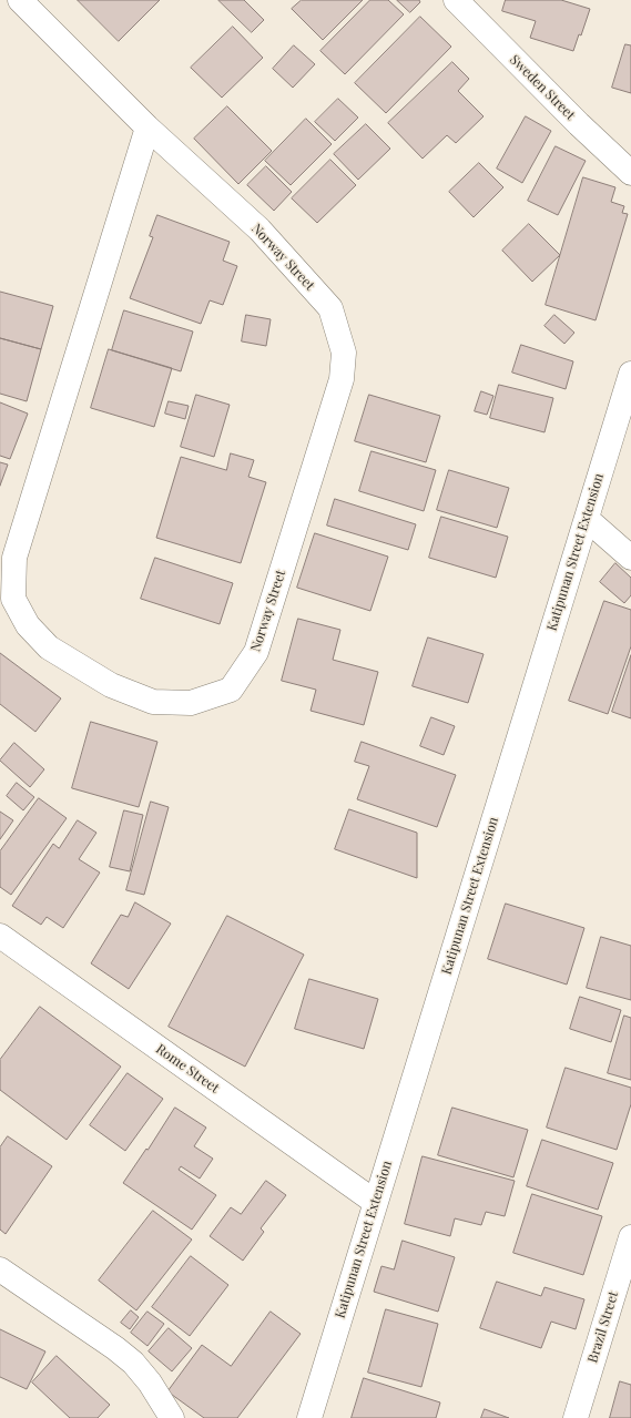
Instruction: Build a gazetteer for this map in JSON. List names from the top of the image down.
{
  "streets": {
    "street": [
      "Sweden Street",
      "Norway Street",
      "Katipunan Street Extension",
      "Rome Street",
      "Brazil Street"
    ]
  },
  "crossings": [
    ["Katipunan Street Extension", "Rome Street"]
  ]
}
